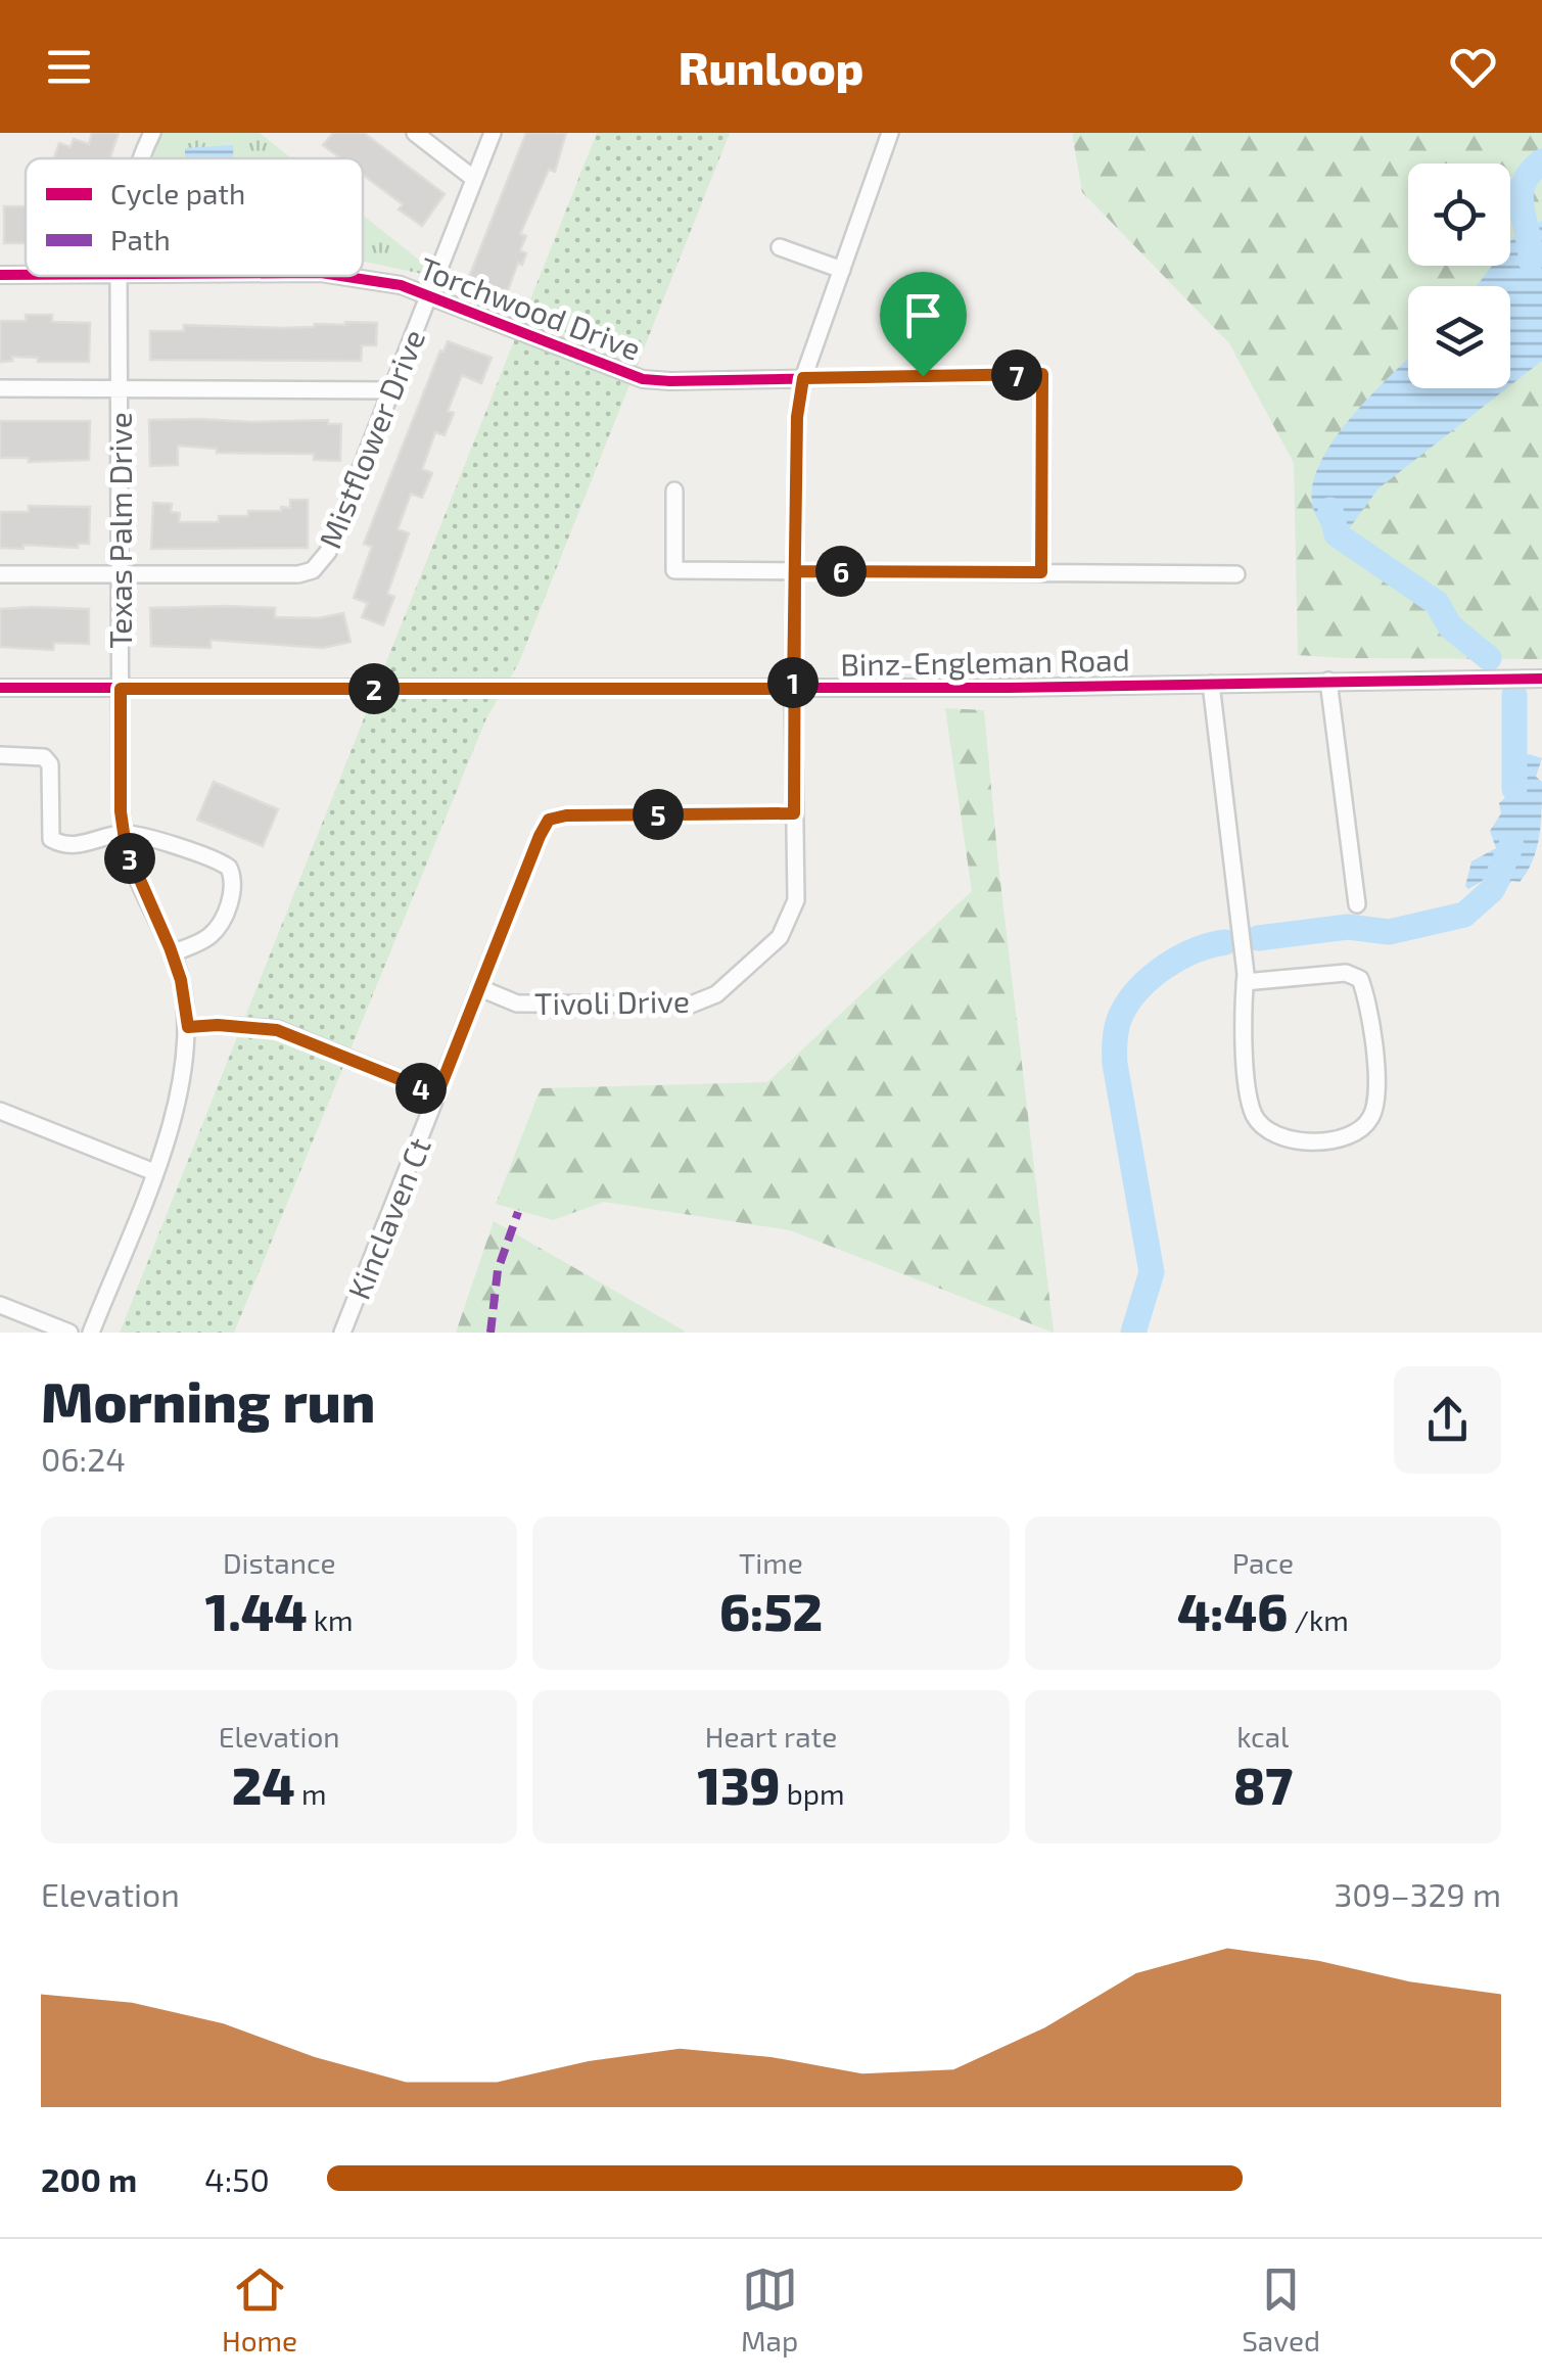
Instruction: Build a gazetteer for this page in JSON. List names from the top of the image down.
{
  "streets": {
    "street": [
      "Torchwood Drive",
      "Mistflower Drive",
      "Texas Palm Drive",
      "Binz-Engleman Road",
      "Tivoli Drive",
      "Kinclaven Ct"
    ]
  },
  "crossings": [
    ["Torchwood Drive", "Mistflower Drive"],
    ["Torchwood Drive", "Tivoli Drive"],
    ["Mistflower Drive", "Texas Palm Drive"],
    ["Texas Palm Drive", "Binz-Engleman Road"],
    ["Binz-Engleman Road", "Tivoli Drive"],
    ["Tivoli Drive", "Kinclaven Ct"]
  ],
  "legend": ["Cycle path", "Path"],
  "page": {
    "header": "Runloop",
    "pins": [
      "7",
      "6",
      "1",
      "2",
      "5",
      "3",
      "4"
    ],
    "heading": ["Morning run", "06:24"],
    "stats": [
      ["Distance", "1.44 km"],
      ["Time", "6:52"],
      ["Pace", "4:46 /km"],
      ["Elevation", "24 m"],
      ["Heart rate", "139 bpm"],
      ["kcal", "87"]
    ],
    "chart": ["Elevation", "309–329 m"],
    "list": [
      {
        "name": "200 m",
        "note": "4:50"
      }
    ],
    "tabs": ["Home", "Map", "Saved"]
  }
}
